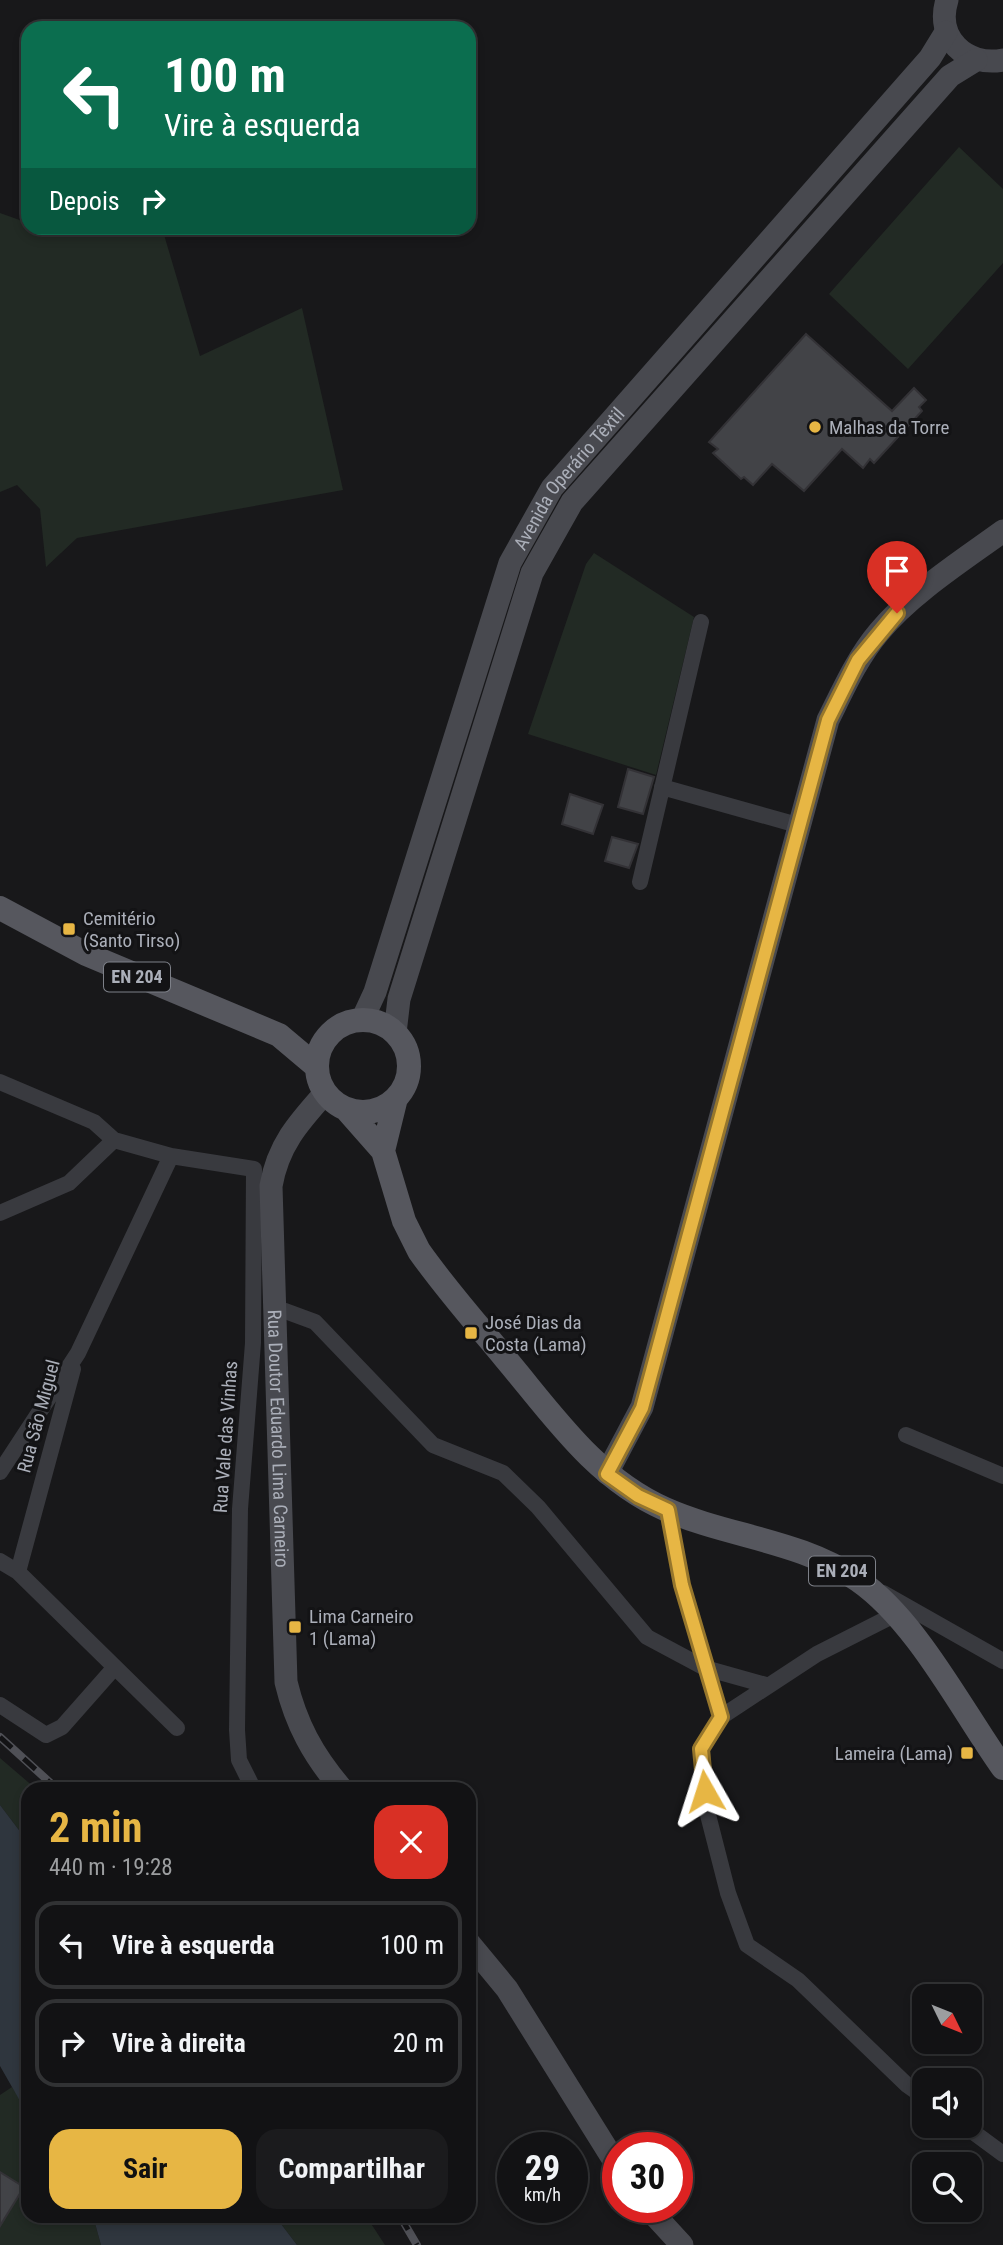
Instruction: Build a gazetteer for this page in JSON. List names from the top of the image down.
{
  "streets": {
    "main road": ["EN 204"],
    "street": [
      "Avenida Operário Têxtil",
      "Rua São Miguel",
      "Rua Vale das Vinhas",
      "Rua Doutor Eduardo Lima Carneiro"
    ]
  },
  "crossings": [
    ["Avenida Operário Têxtil", "EN 204"],
    ["Avenida Operário Têxtil", "Rua Doutor Eduardo Lima Carneiro"],
    ["EN 204", "Rua Doutor Eduardo Lima Carneiro"],
    ["Rua São Miguel", "Rua Vale das Vinhas"]
  ],
  "places": {
    "other": ["Malhas da Torre"],
    "transit": [
      "Cemitério (Santo Tirso)",
      "José Dias da Costa (Lama)",
      "Lima Carneiro 1 (Lama)",
      "Lameira (Lama)"
    ]
  },
  "north": "bottom right",
  "page": {
    "turn": ["100 m", "Vire à esquerda"],
    "then": "Depois",
    "heading": ["2 min", "440 m · 19:28"],
    "list": [
      {
        "name": "Vire à esquerda",
        "value": "100 m"
      },
      {
        "name": "Vire à direita",
        "value": "20 m"
      }
    ],
    "buttons": ["Sair", "Compartilhar"],
    "speed": "29 km/h",
    "limit": "30"
  }
}
